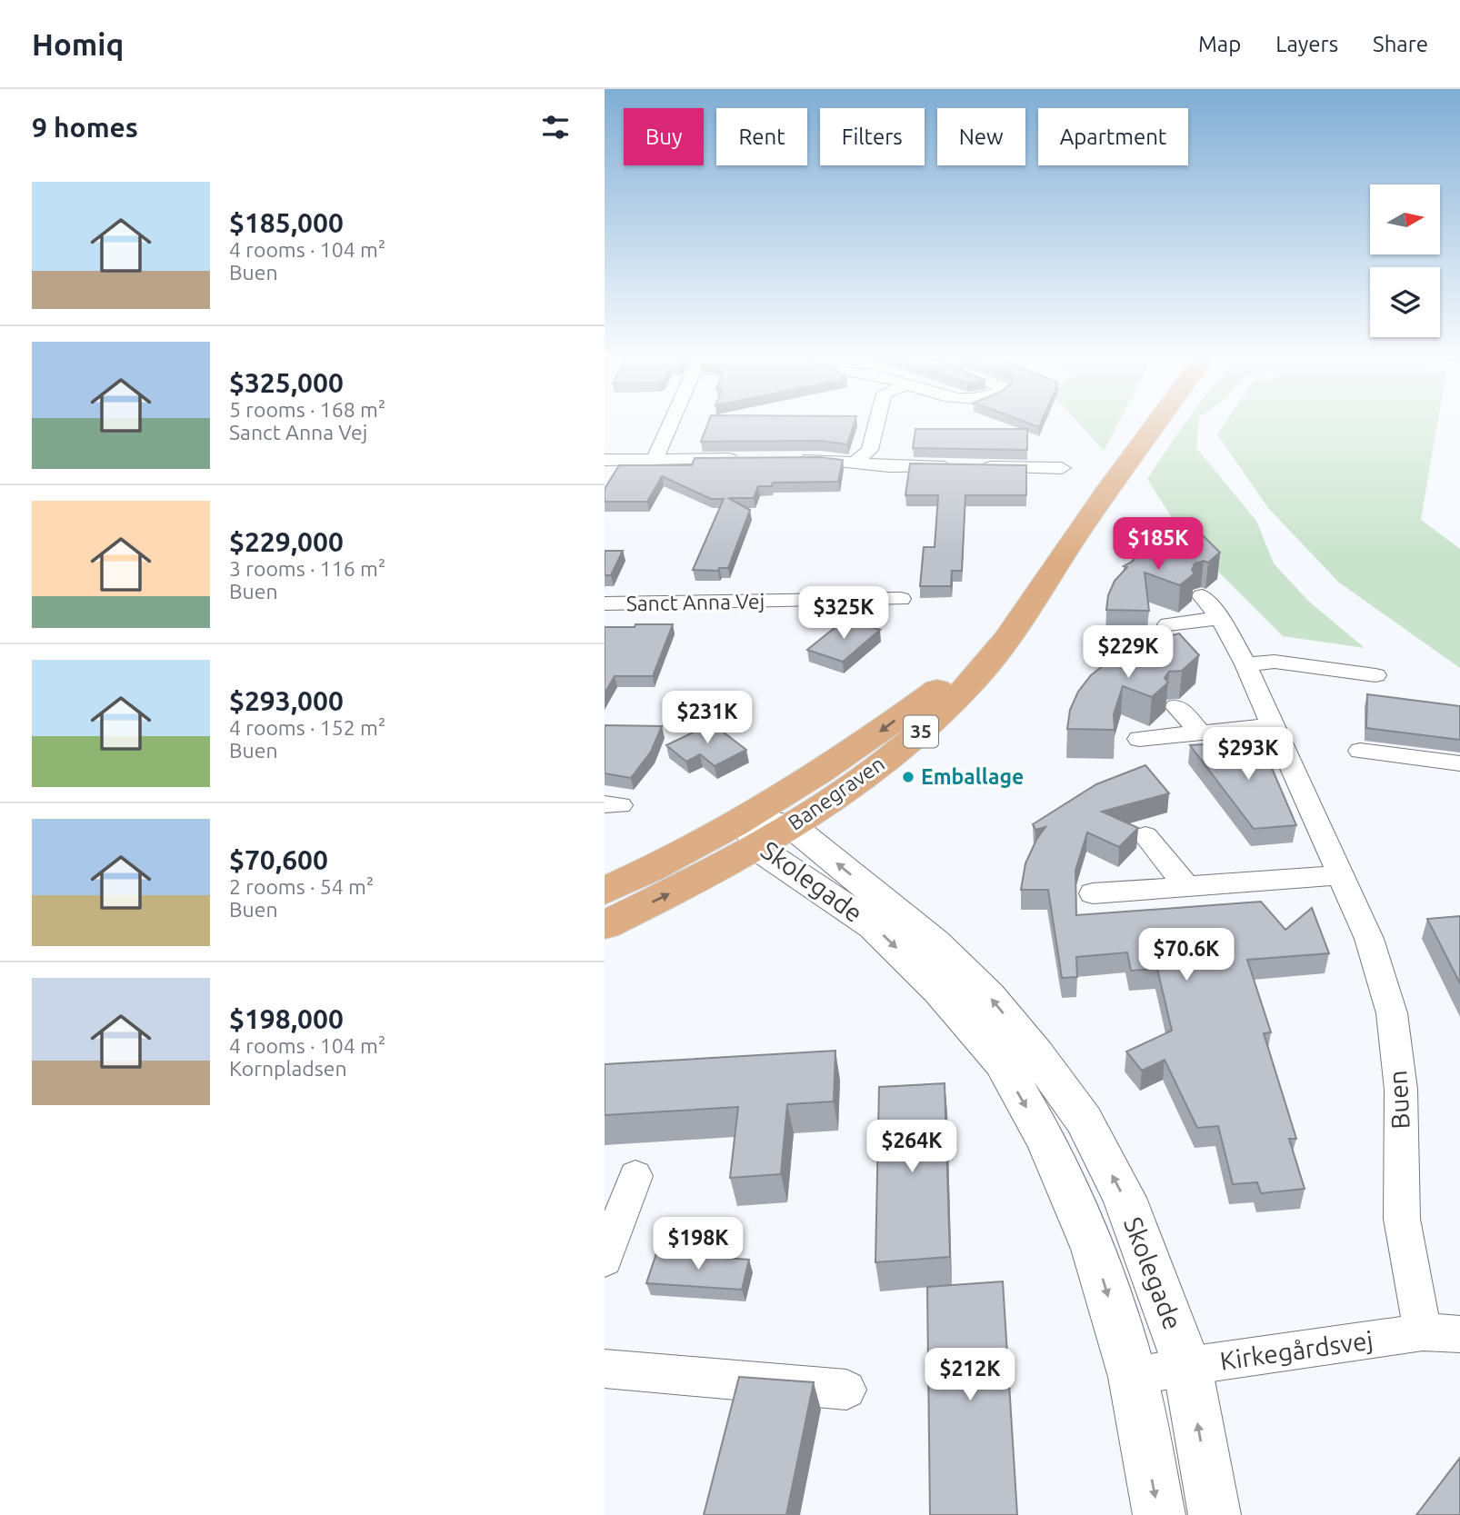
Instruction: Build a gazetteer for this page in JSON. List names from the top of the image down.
{
  "streets": {
    "main road": ["35", "Banegraven"],
    "street": [
      "Sanct Anna Vej",
      "Skolegade",
      "Buen",
      "Kirkegårdsvej"
    ]
  },
  "crossings": [
    ["Banegraven", "Skolegade"],
    ["Skolegade", "Kirkegårdsvej"],
    ["Buen", "Kirkegårdsvej"]
  ],
  "places": ["Emballage"],
  "north": "right",
  "page": {
    "header": "Homiq",
    "nav": ["Map", "Layers", "Share"],
    "heading": "9 homes",
    "chip": [
      "Buy",
      "Rent",
      "Filters",
      "New",
      "Apartment"
    ],
    "list": [
      {
        "name": "$185,000",
        "note": "4 rooms · 104 m² · Buen"
      },
      {
        "name": "$325,000",
        "note": "5 rooms · 168 m² · Sanct Anna Vej"
      },
      {
        "name": "$229,000",
        "note": "3 rooms · 116 m² · Buen"
      },
      {
        "name": "$293,000",
        "note": "4 rooms · 152 m² · Buen"
      },
      {
        "name": "$70,600",
        "note": "2 rooms · 54 m² · Buen"
      },
      {
        "name": "$198,000",
        "note": "4 rooms · 104 m² · Kornpladsen"
      }
    ],
    "price": [
      "$185K",
      "$325K",
      "$229K",
      "$231K",
      "$293K",
      "$70.6K",
      "$264K",
      "$198K",
      "$212K"
    ]
  }
}
